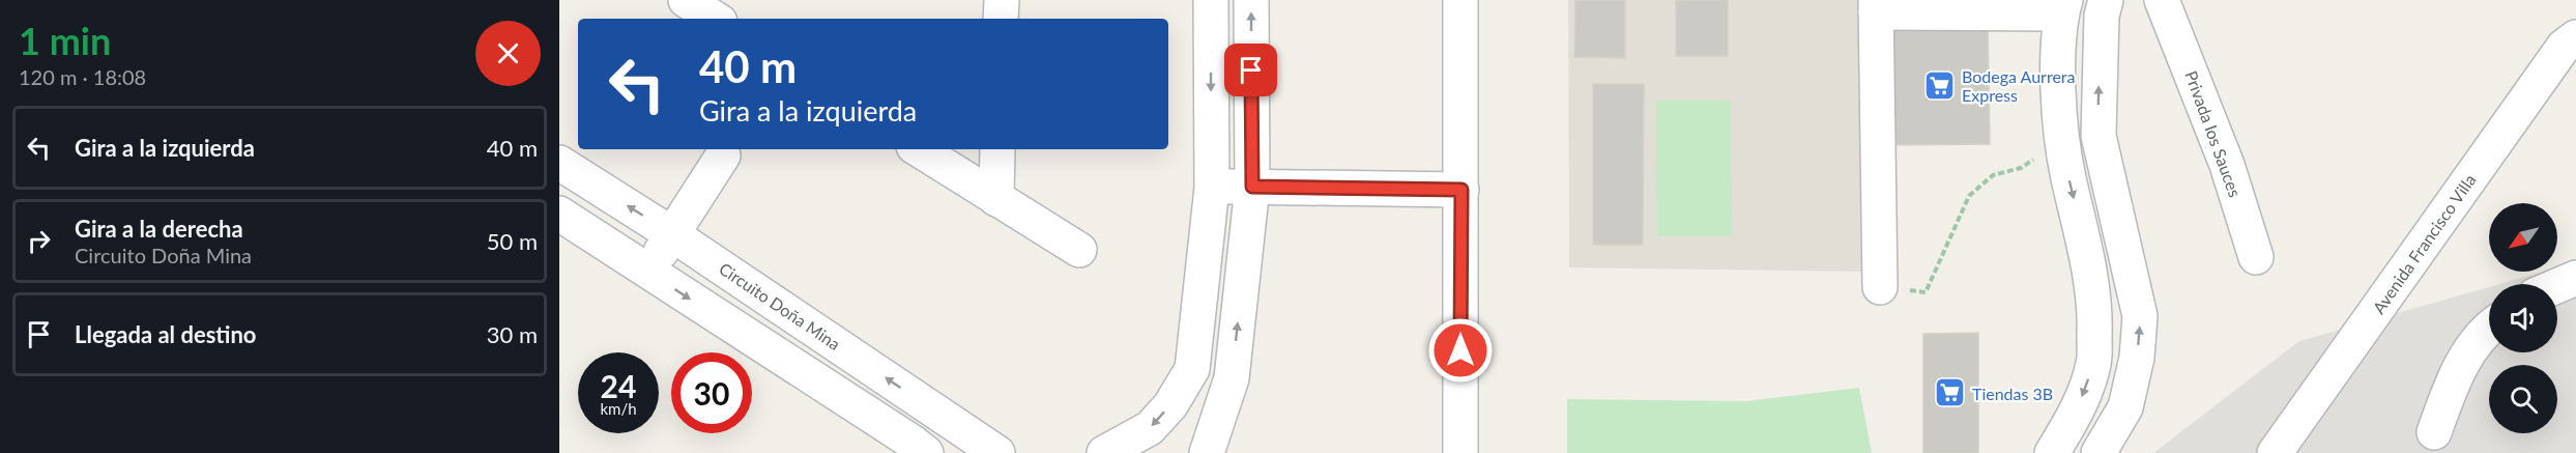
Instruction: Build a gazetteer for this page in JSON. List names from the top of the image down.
{
  "streets": {
    "street": ["Privada los Sauces", "Avenida Francisco Villa", "Circuito Doña Mina"]
  },
  "places": {
    "supermarket": ["Bodega Aurrera Express", "Tiendas 3B"]
  },
  "north": "bottom left",
  "page": {
    "heading": ["1 min", "120 m · 18:08"],
    "turn": ["40 m", "Gira a la izquierda"],
    "list": [
      {
        "name": "Gira a la izquierda",
        "value": "40 m"
      },
      {
        "name": "Gira a la derecha",
        "note": "Circuito Doña Mina",
        "value": "50 m"
      },
      {
        "name": "Llegada al destino",
        "value": "30 m"
      }
    ],
    "speed": "24 km/h",
    "limit": "30"
  }
}
